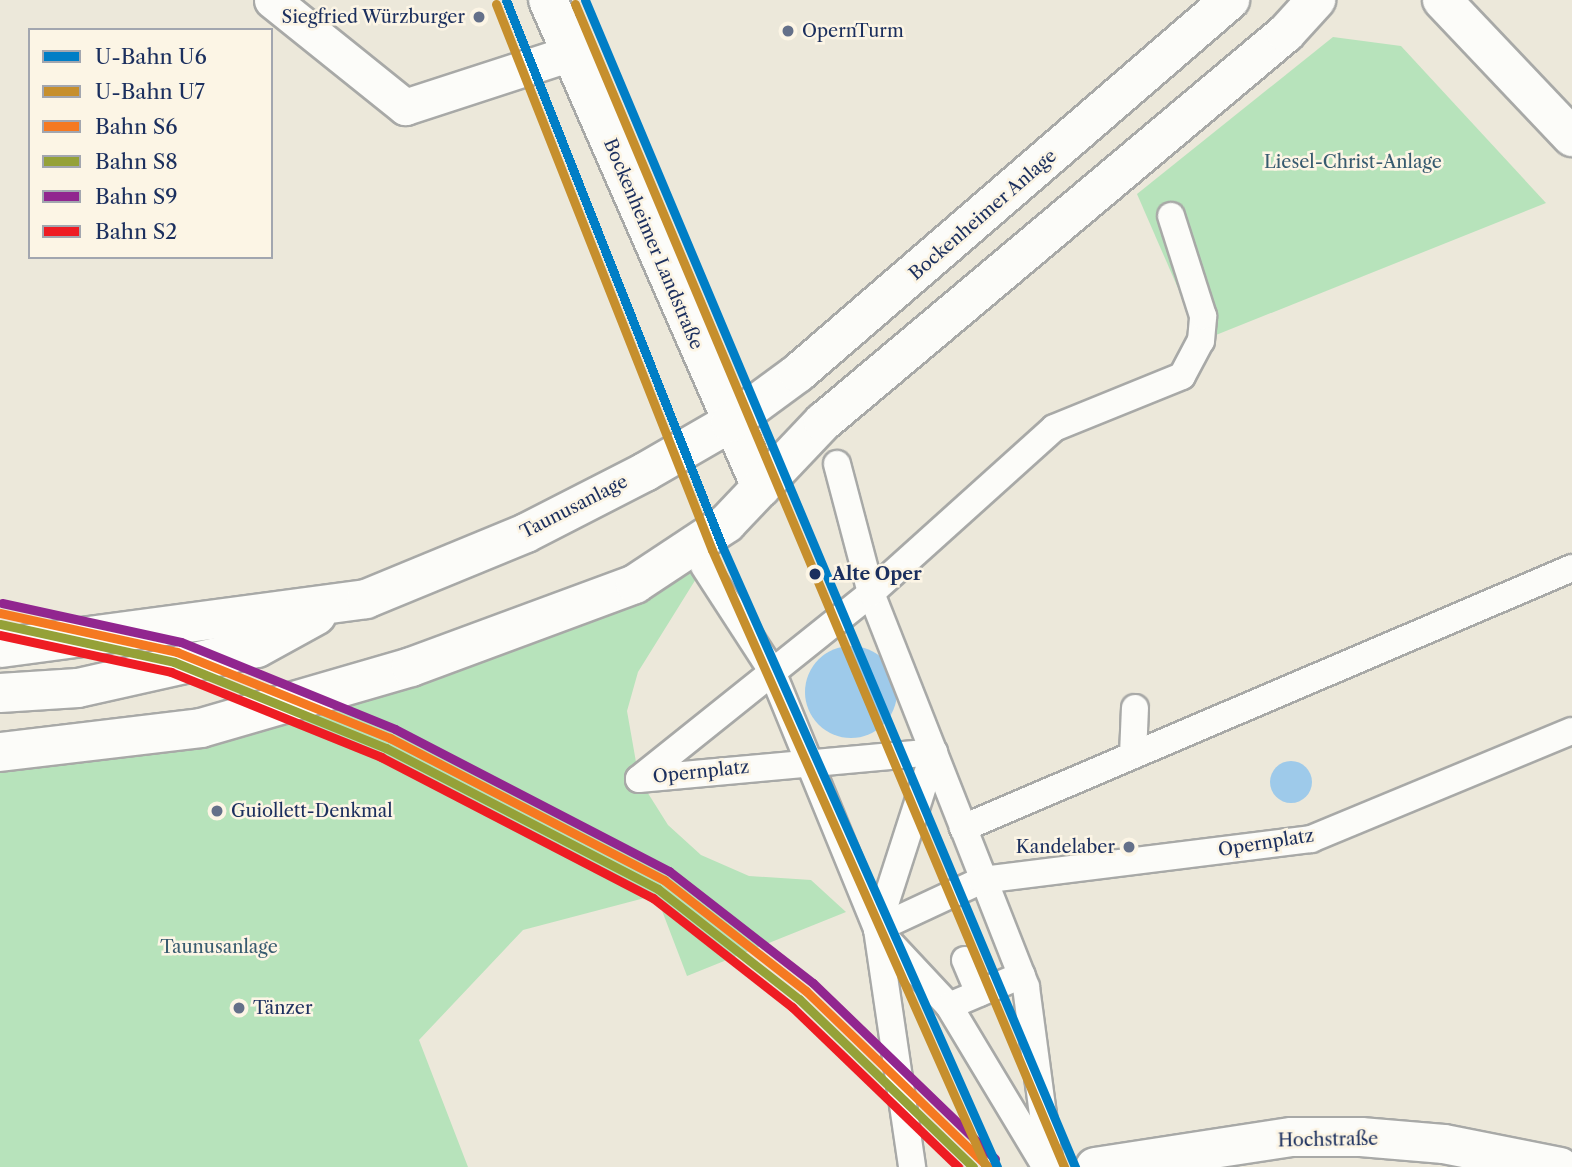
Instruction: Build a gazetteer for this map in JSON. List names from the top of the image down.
{
  "streets": {
    "main road": [
      "Bockenheimer Anlage",
      "Bockenheimer Landstraße",
      "Taunusanlage",
      "Hochstraße"
    ],
    "street": ["Opernplatz"]
  },
  "crossings": [
    ["Bockenheimer Anlage", "Bockenheimer Landstraße"],
    ["Bockenheimer Anlage", "Taunusanlage"],
    ["Bockenheimer Landstraße", "Taunusanlage"]
  ],
  "parks": ["Liesel-Christ-Anlage", "Taunusanlage"],
  "places": [
    "Siegfried Würzburger",
    "OpernTurm",
    "Alte Oper",
    "Guiollett-Denkmal",
    "Kandelaber",
    "Tänzer"
  ],
  "lines": [
    "metro line U6",
    "metro line U7",
    "rail line S9",
    "rail line S6",
    "rail line S8",
    "rail line S2"
  ],
  "legend": [
    "U-Bahn U6",
    "U-Bahn U7",
    "Bahn S6",
    "Bahn S8",
    "Bahn S9",
    "Bahn S2"
  ]
}
